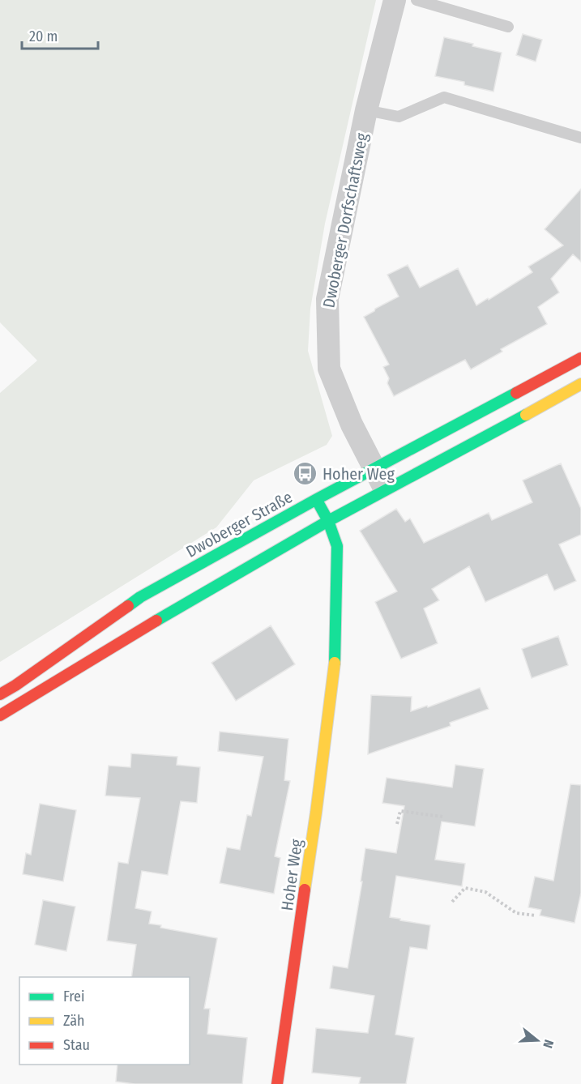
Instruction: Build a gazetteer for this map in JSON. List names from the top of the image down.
{
  "streets": {
    "street": ["Dwoberger Dorfschaftsweg", "Dwoberger Straße", "Hoher Weg"]
  },
  "crossings": [
    ["Dwoberger Dorfschaftsweg", "Dwoberger Straße"],
    ["Dwoberger Straße", "Hoher Weg"]
  ],
  "places": {
    "bus stop": ["Hoher Weg"]
  },
  "legend": ["Frei", "Zäh", "Stau"],
  "scale_bar": "20 m",
  "north": "right"
}
